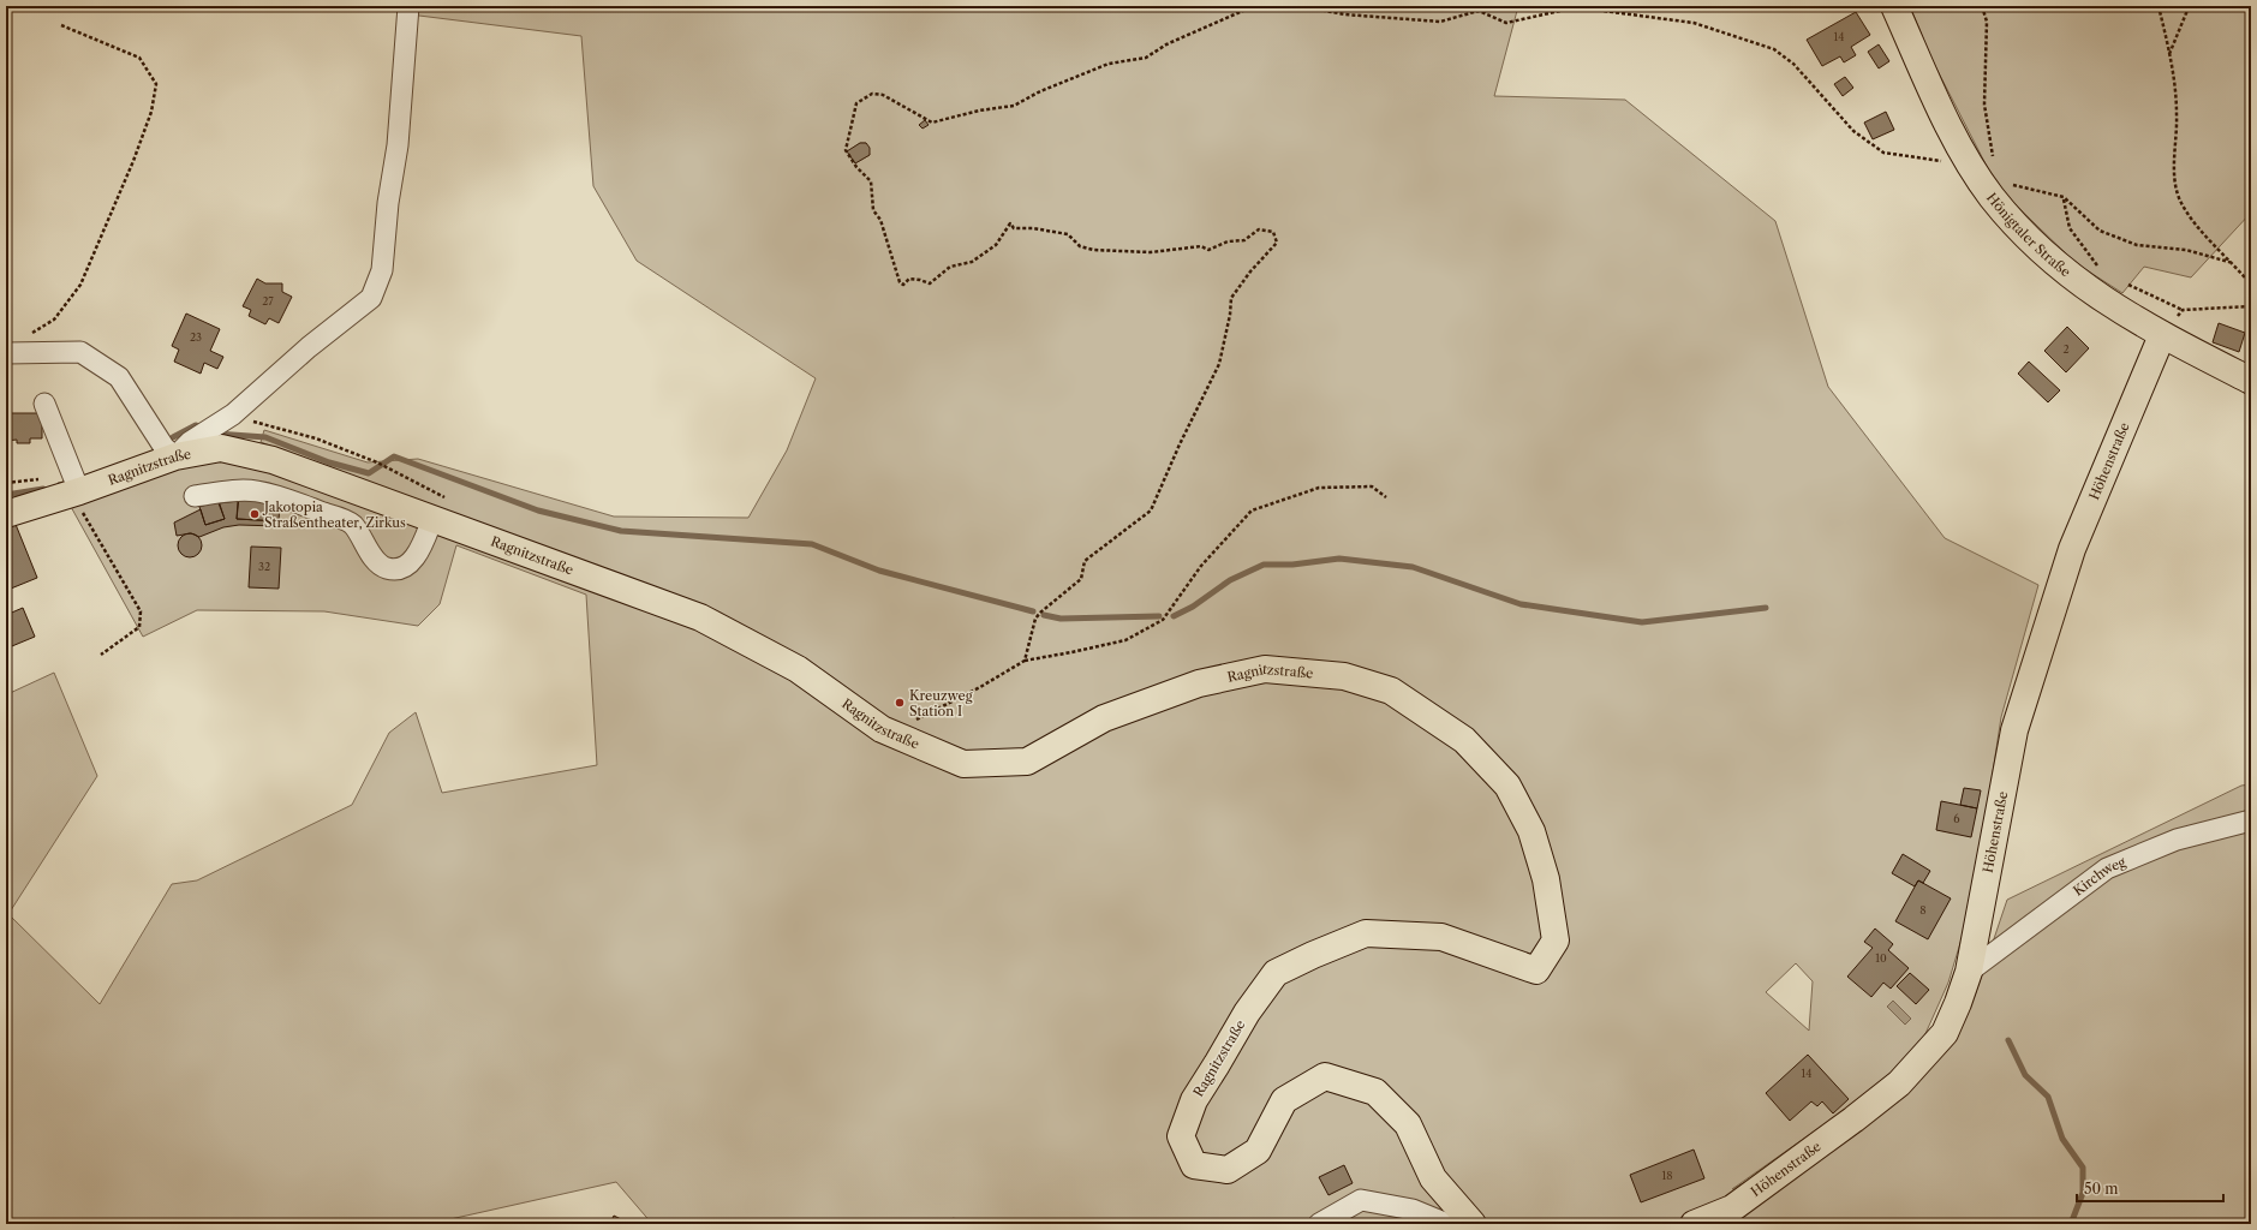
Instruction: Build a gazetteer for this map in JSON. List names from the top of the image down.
{
  "streets": {
    "main road": ["Hönigtaler Straße", "Höhenstraße", "Ragnitzstraße"],
    "street": ["Kirchweg"]
  },
  "crossings": [
    ["Hönigtaler Straße", "Höhenstraße"],
    ["Höhenstraße", "Kirchweg"]
  ],
  "places": ["Jakotopia Straßentheater, Zirkus", "Kreuzweg Station I"],
  "house_numbers": [
    "14",
    "27",
    "23",
    "2",
    "32",
    "6",
    "8",
    "10",
    "14",
    "18"
  ],
  "scale_bar": "50 m"
}
